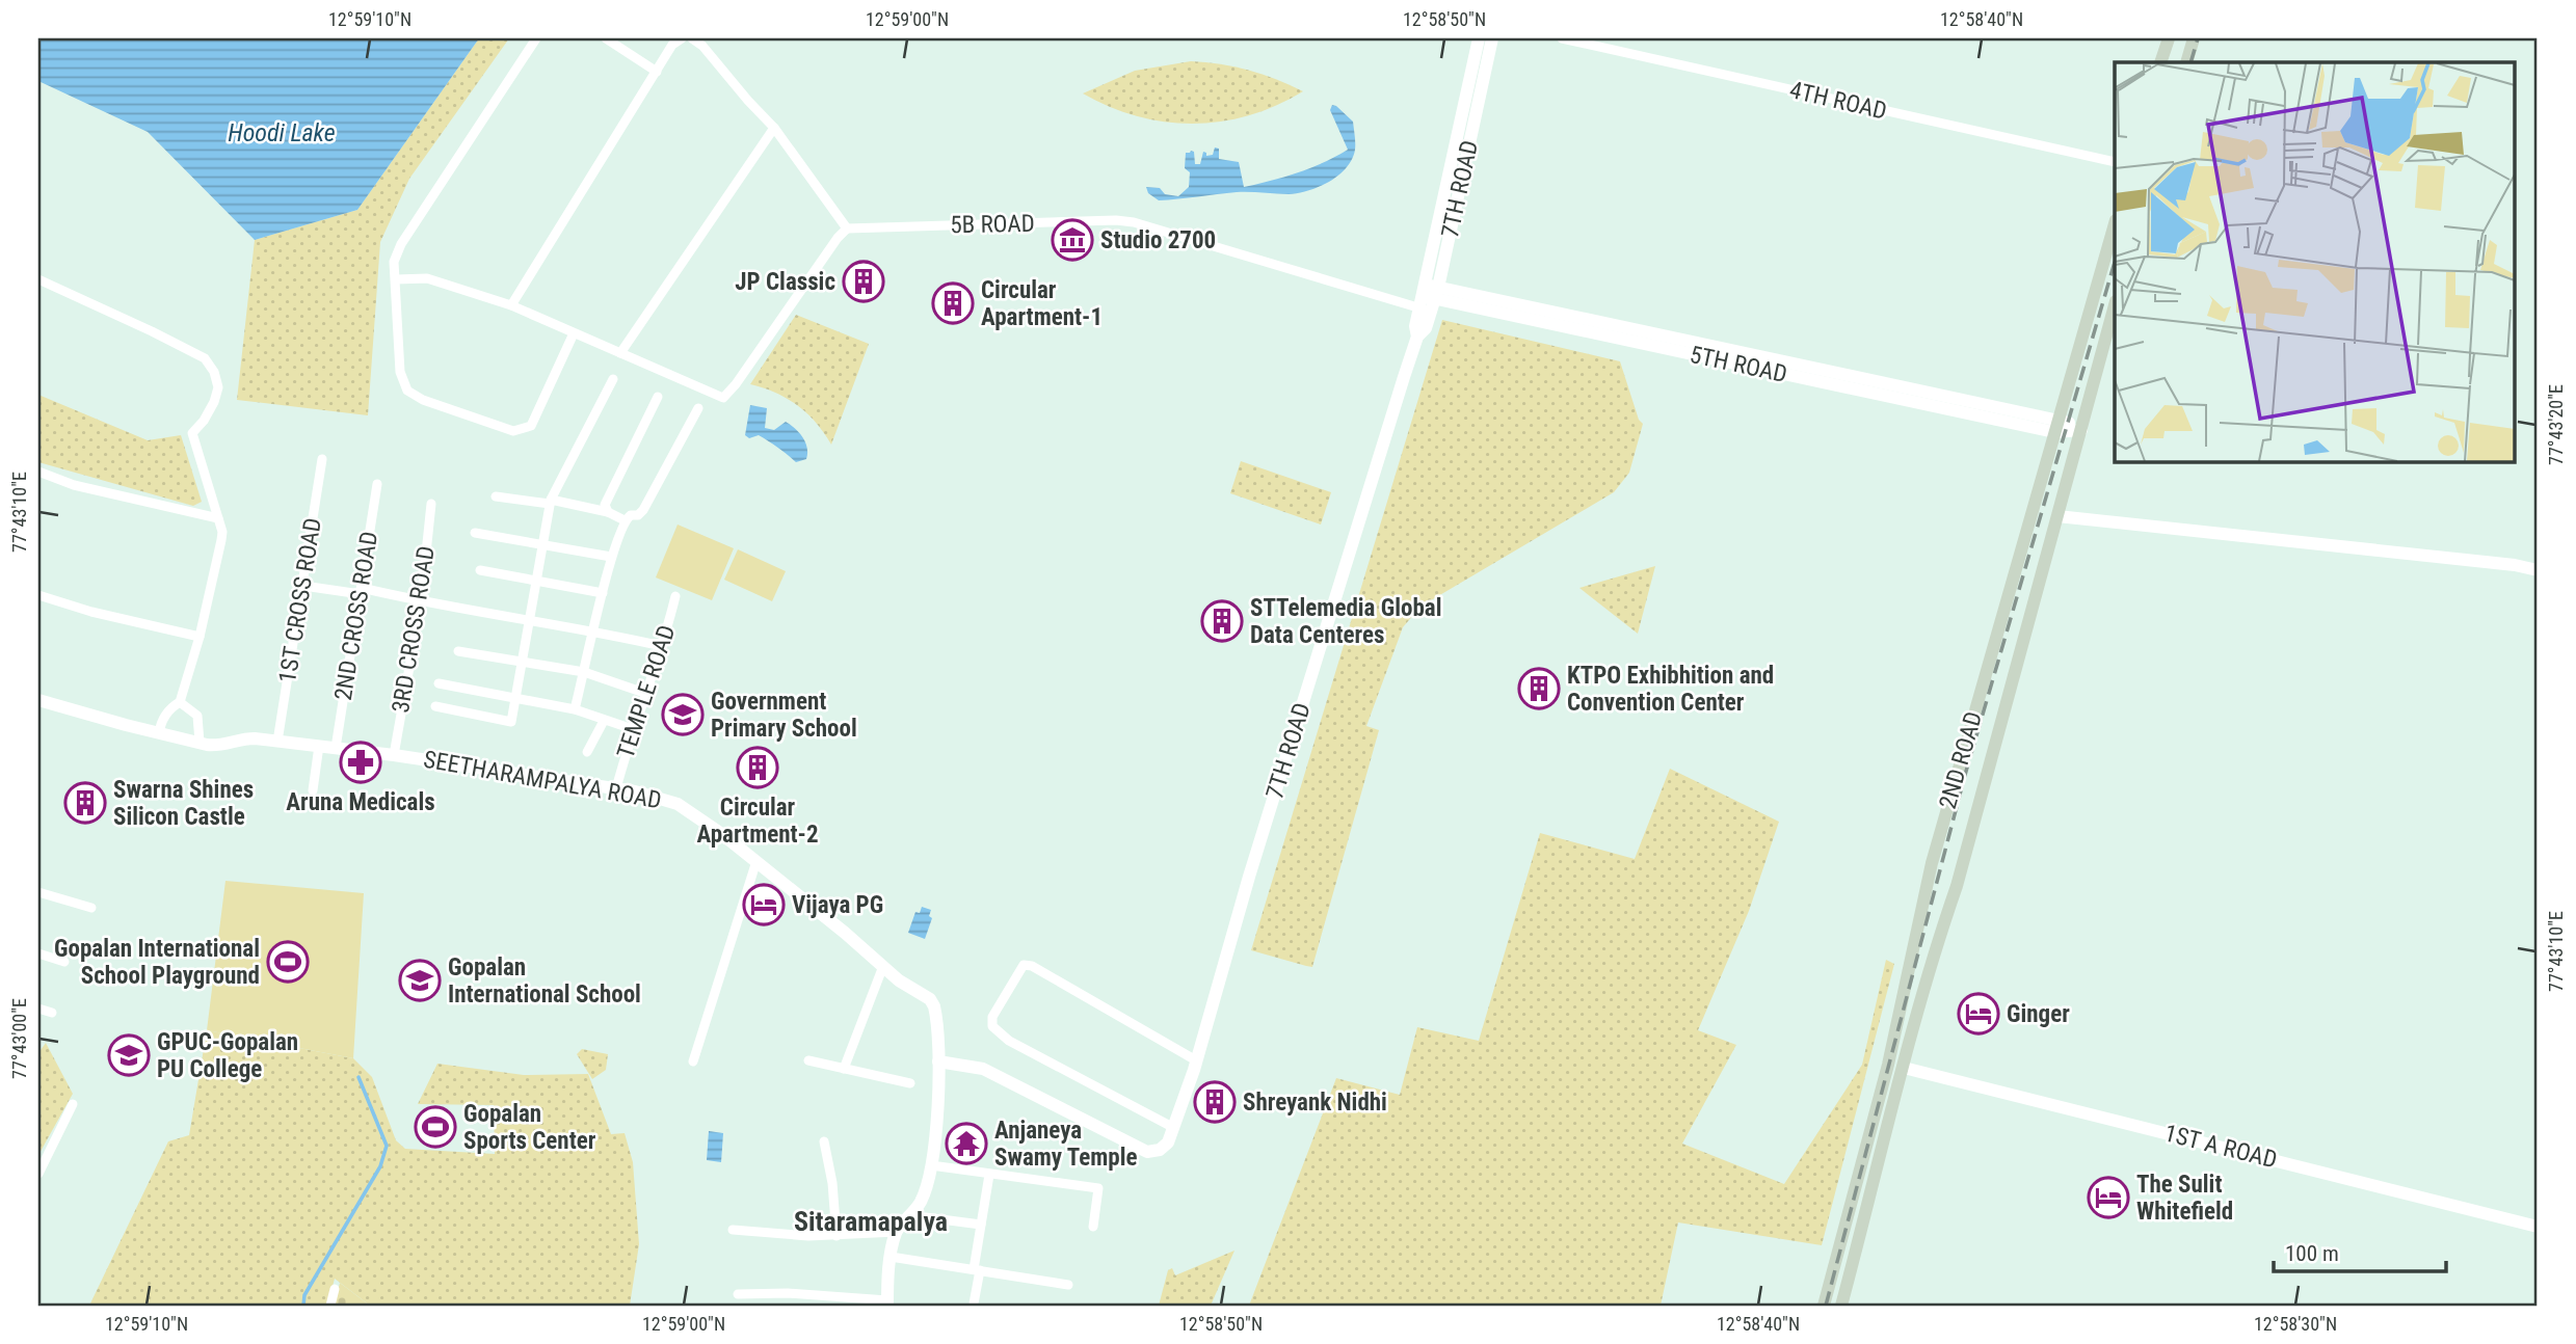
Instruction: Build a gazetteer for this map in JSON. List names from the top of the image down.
{
  "streets": {
    "main road": ["2ND ROAD"],
    "street": [
      "4TH ROAD",
      "7TH ROAD",
      "5B ROAD",
      "5TH ROAD",
      "1ST CROSS ROAD",
      "2ND CROSS ROAD",
      "3RD CROSS ROAD",
      "TEMPLE ROAD",
      "SEETHARAMPALYA ROAD",
      "1ST A ROAD"
    ]
  },
  "crossings": [
    ["7TH ROAD", "5B ROAD"],
    ["7TH ROAD", "5TH ROAD"],
    ["7TH ROAD", "SEETHARAMPALYA ROAD"],
    ["5B ROAD", "5TH ROAD"],
    ["5TH ROAD", "2ND ROAD"],
    ["1ST CROSS ROAD", "SEETHARAMPALYA ROAD"],
    ["2ND CROSS ROAD", "SEETHARAMPALYA ROAD"],
    ["3RD CROSS ROAD", "SEETHARAMPALYA ROAD"],
    ["TEMPLE ROAD", "SEETHARAMPALYA ROAD"],
    ["2ND ROAD", "1ST A ROAD"]
  ],
  "districts": ["Sitaramapalya"],
  "water": ["Hoodi Lake"],
  "places": {
    "museum": ["Studio 2700"],
    "building": [
      "JP Classic",
      "Circular Apartment-1",
      "STTelemedia Global Data Centeres",
      "KTPO Exhibhition and Convention Center",
      "Circular Apartment-2",
      "Swarna Shines Silicon Castle",
      "Shreyank Nidhi"
    ],
    "school or university": ["Government Primary School", "Gopalan International School", "GPUC-Gopalan PU College"],
    "pharmacy": ["Aruna Medicals"],
    "hotel": ["Vijaya PG", "Ginger", "The Sulit Whitefield"],
    "sports": ["Gopalan International School Playground", "Gopalan Sports Center"],
    "temple": ["Anjaneya Swamy Temple"]
  },
  "scale_bar": "100 m",
  "coordinates": [
    "12°59'10\"N",
    "12°59'00\"N",
    "12°58'50\"N",
    "12°58'40\"N",
    "77°43'20\"E",
    "77°43'10\"E",
    "77°43'00\"E",
    "12°58'30\"N"
  ]
}
